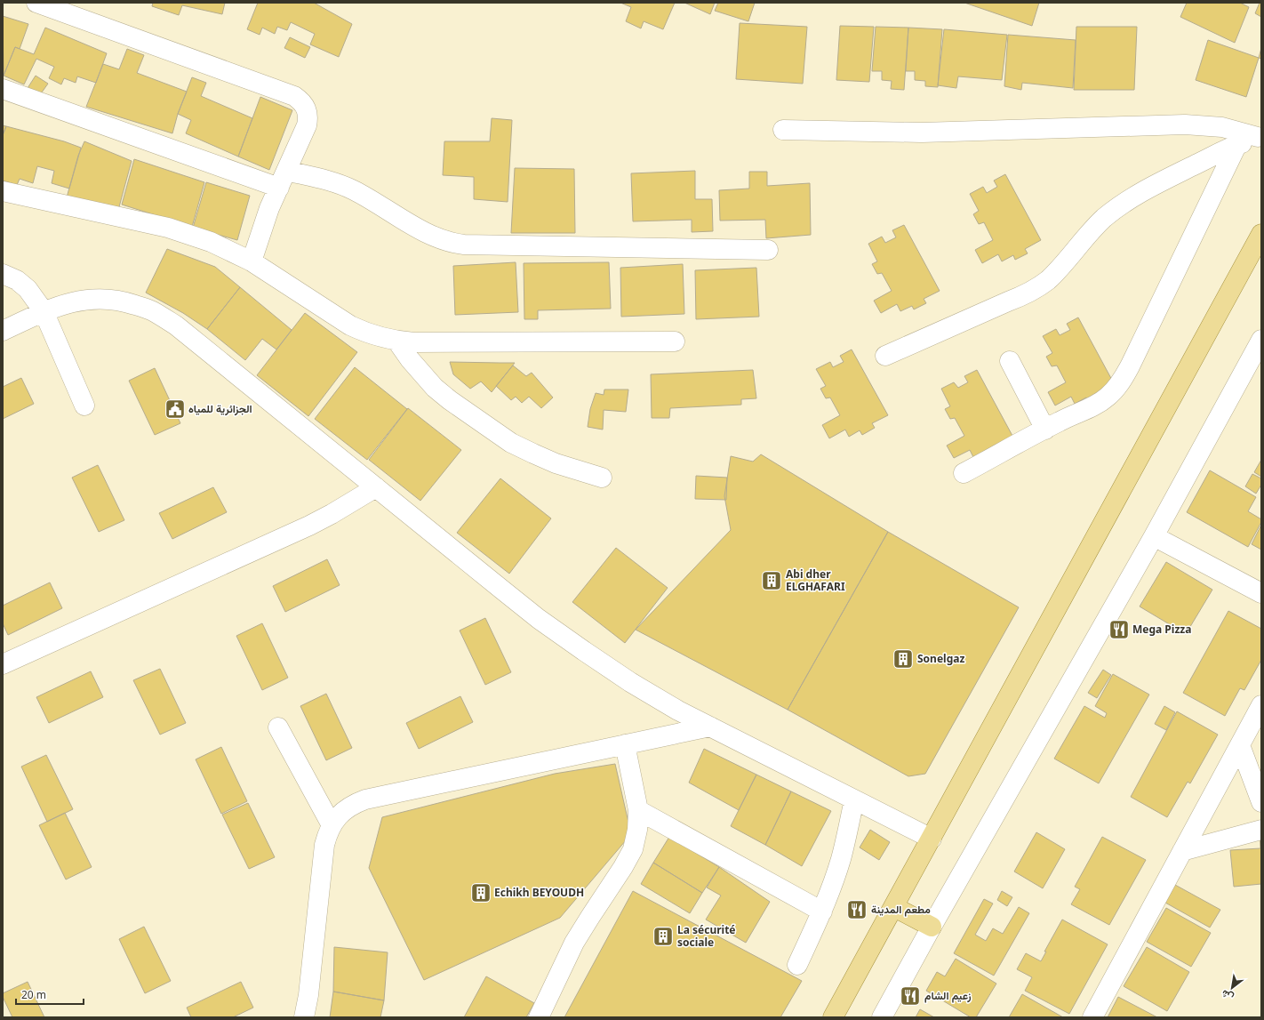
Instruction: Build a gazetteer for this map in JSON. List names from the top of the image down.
{
  "places": {
    "public building": ["الجزائرية للمياه"],
    "building": [
      "Abi dher ELGHAFARI",
      "Sonelgaz",
      "Echikh BEYOUDH",
      "La sécurité sociale"
    ],
    "restaurant": ["Mega Pizza", "مطعم المدينة", "زعيم الشام"]
  },
  "scale_bar": "20 m",
  "north": "bottom left"
}
